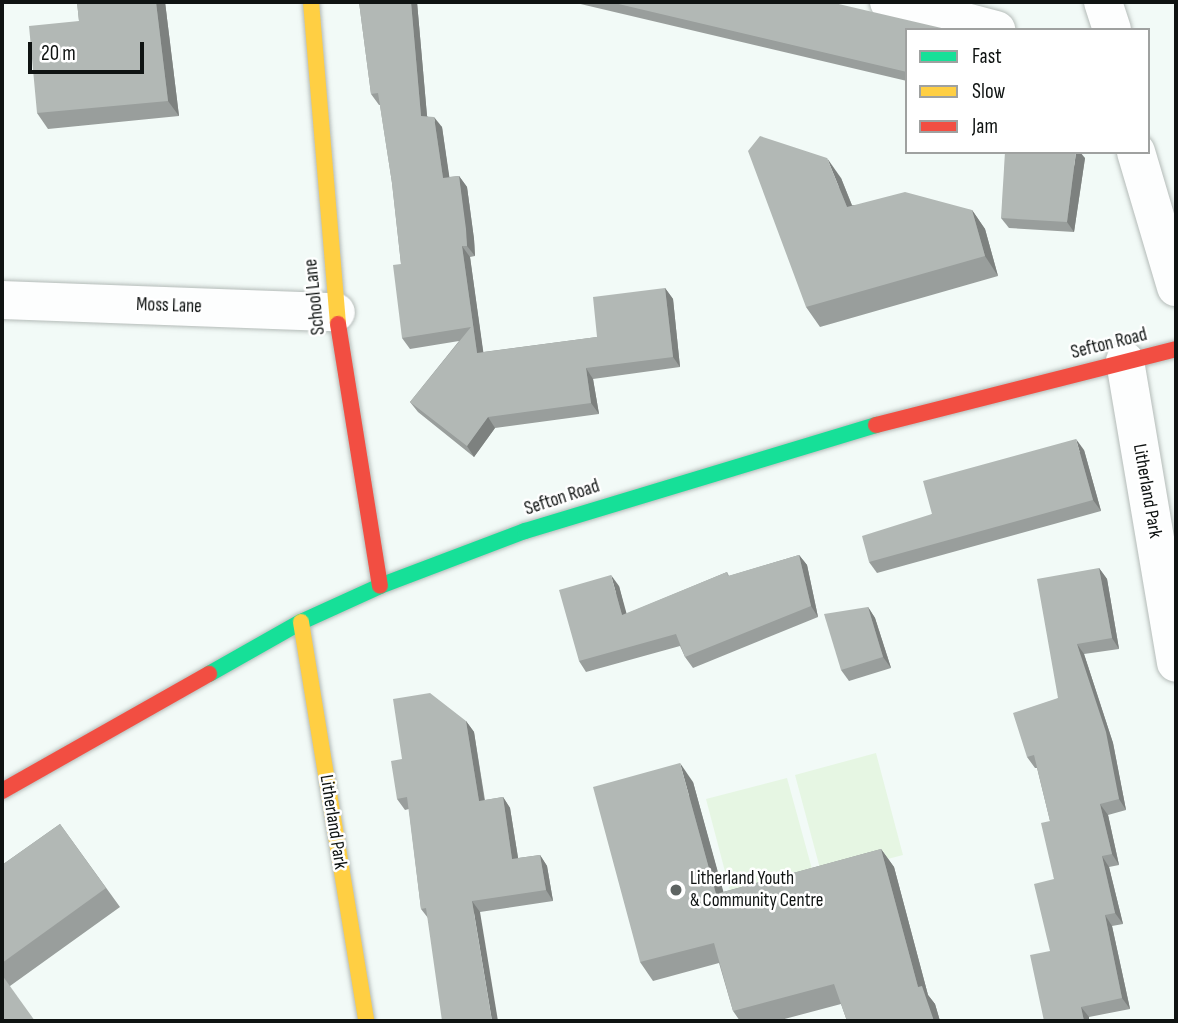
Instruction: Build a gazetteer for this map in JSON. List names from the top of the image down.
{
  "streets": {
    "main road": ["School Lane", "Sefton Road", "Litherland Park"],
    "street": ["Moss Lane"]
  },
  "crossings": [
    ["School Lane", "Moss Lane"],
    ["School Lane", "Sefton Road"],
    ["Sefton Road", "Litherland Park"]
  ],
  "places": ["Litherland Youth & Community Centre"],
  "legend": ["Fast", "Slow", "Jam"],
  "scale_bar": "20 m"
}
